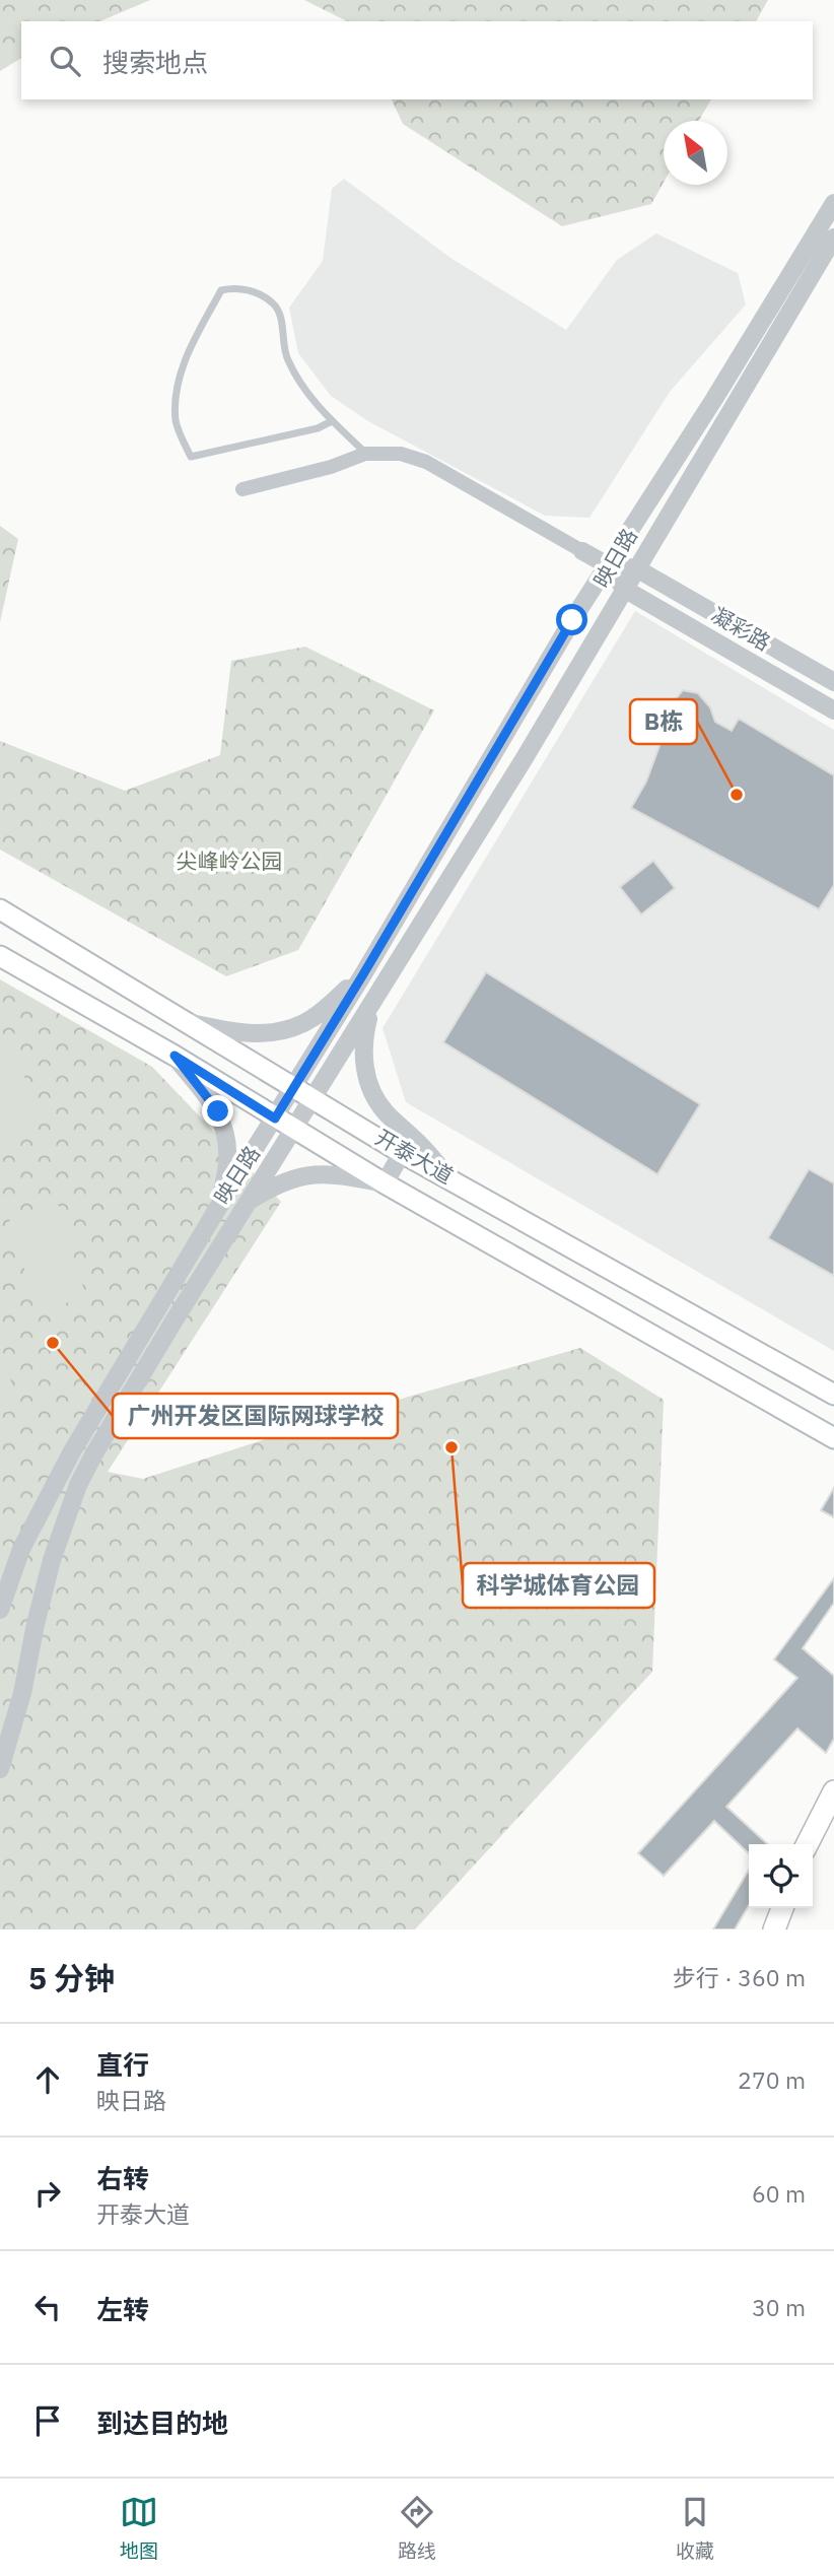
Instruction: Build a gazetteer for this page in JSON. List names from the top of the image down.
{
  "streets": {
    "main road": ["开泰大道"],
    "street": ["映日路", "凝彩路"]
  },
  "crossings": [
    ["映日路", "凝彩路"],
    ["映日路", "开泰大道"]
  ],
  "parks": ["尖峰岭公园"],
  "places": ["B栋", "广州开发区国际网球学校", "科学城体育公园"],
  "north": "top left",
  "page": {
    "search": "搜索地点",
    "heading": ["5 分钟", "步行 · 360 m"],
    "list": [
      ["直行", "映日路", "270 m"],
      ["右转", "开泰大道", "60 m"],
      ["左转", "30 m"],
      "到达目的地"
    ],
    "nav": ["地图", "路线", "收藏"]
  }
}
